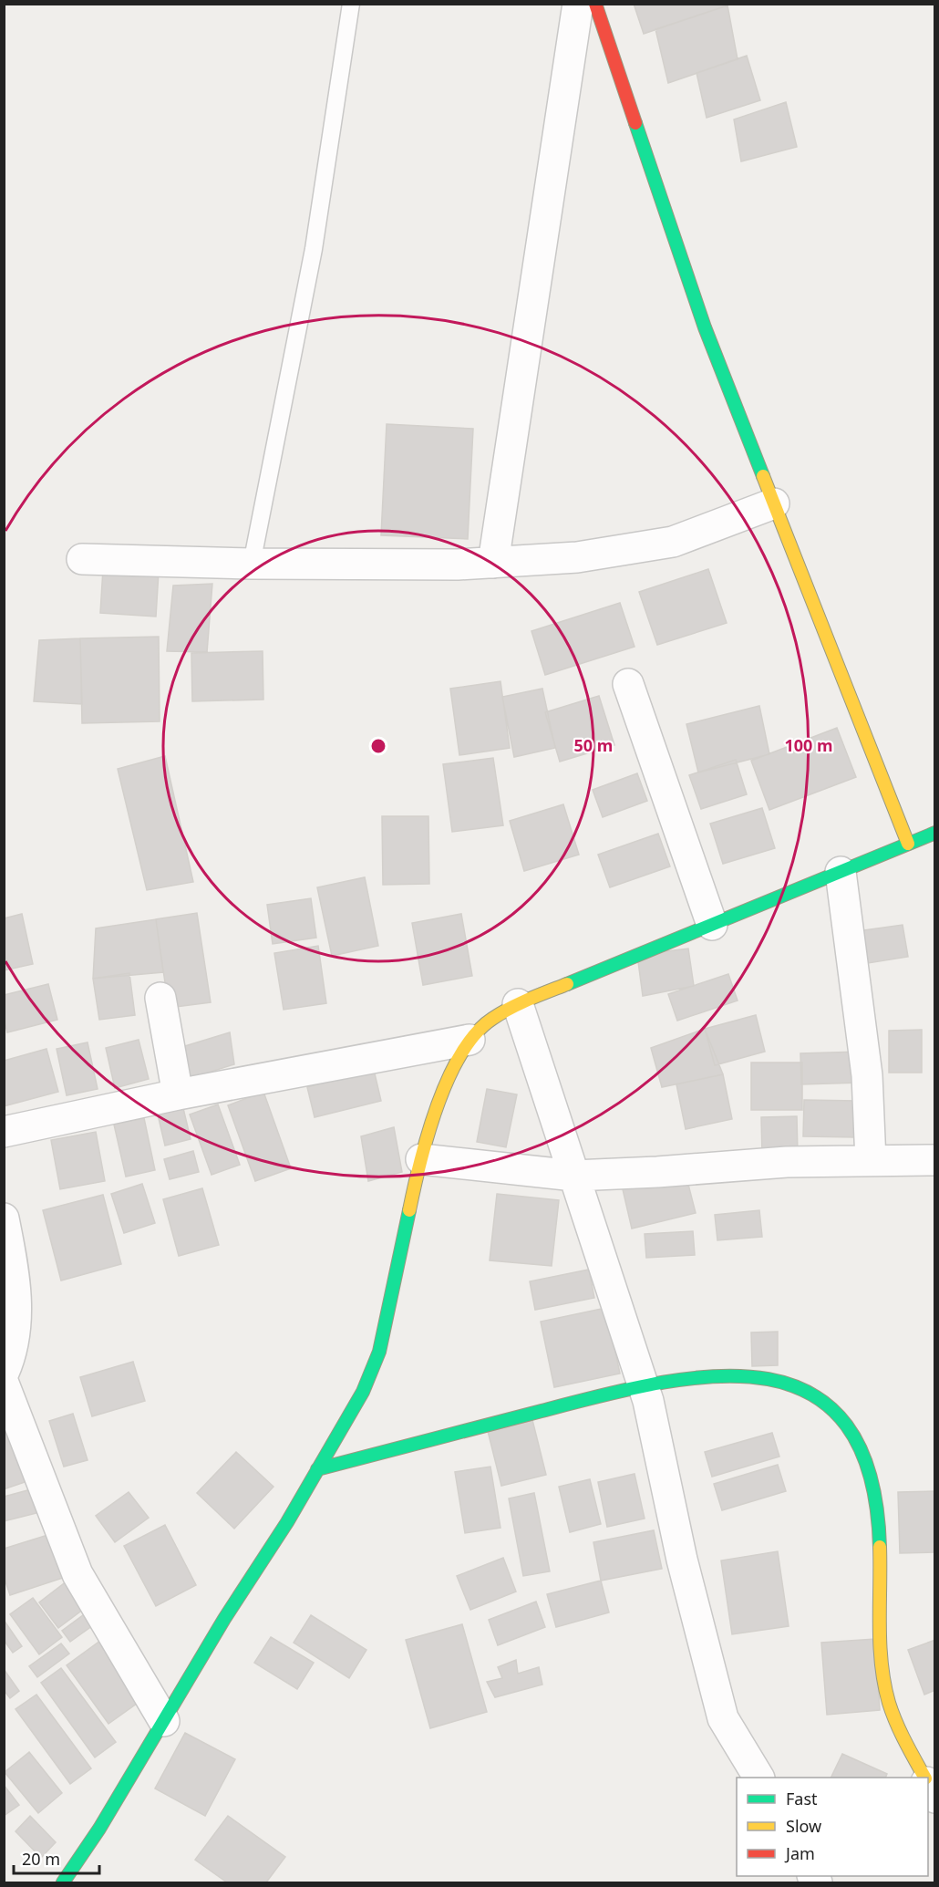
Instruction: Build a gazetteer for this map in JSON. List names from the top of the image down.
{
  "legend": ["Fast", "Slow", "Jam"],
  "scale_bar": "20 m",
  "rings": ["50 m", "100 m"]
}
